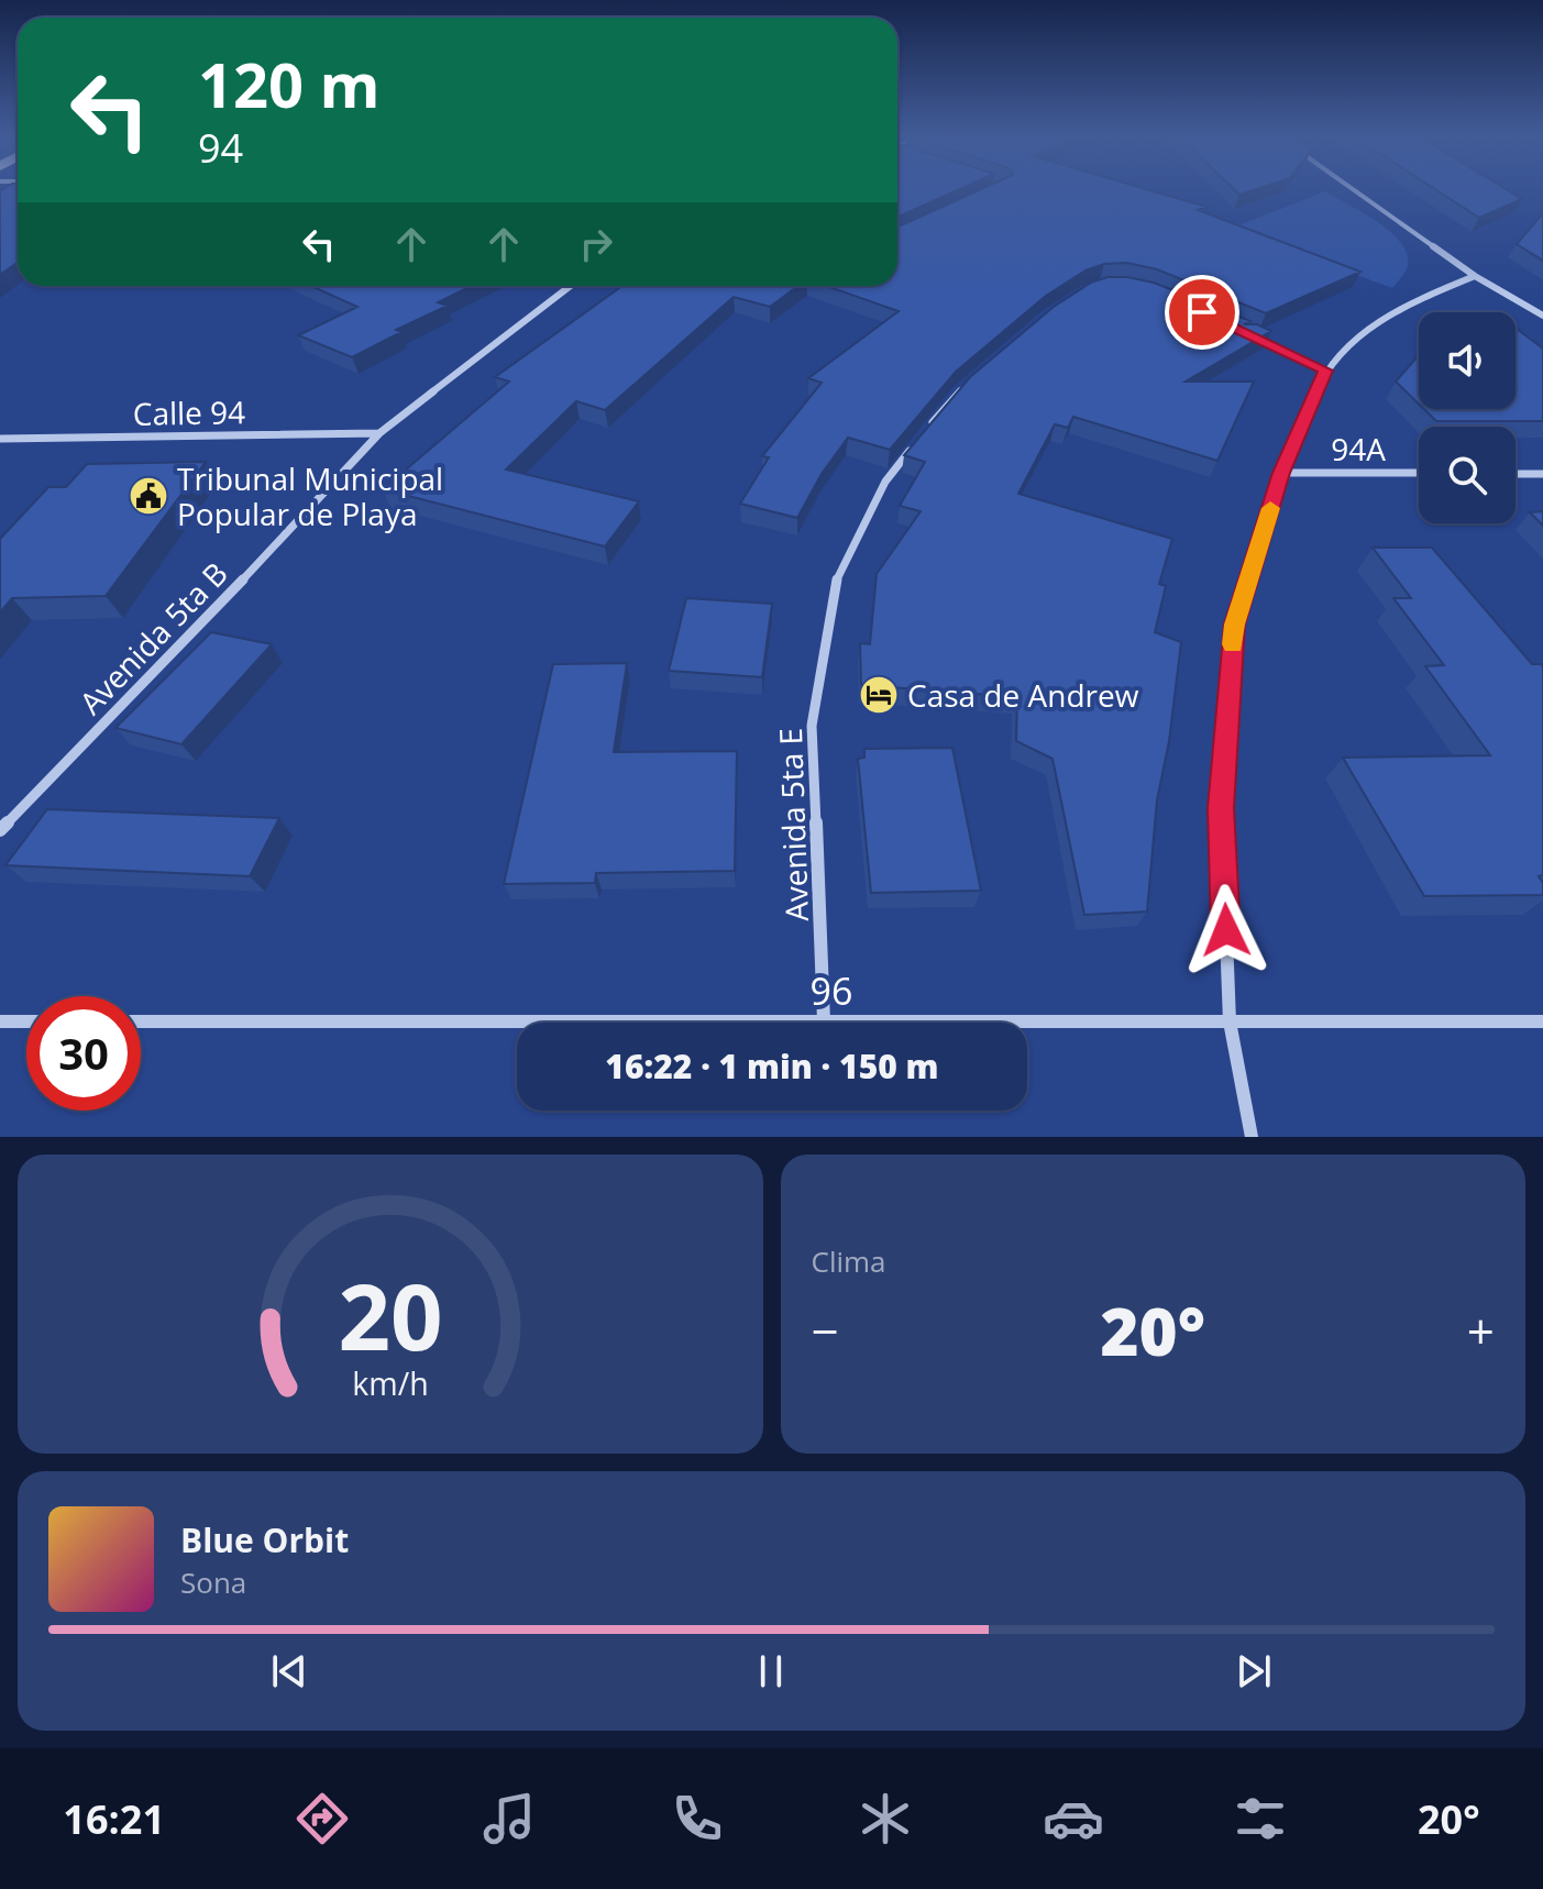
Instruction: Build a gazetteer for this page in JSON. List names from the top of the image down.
{
  "streets": {
    "street": [
      "Calle 94",
      "94A",
      "Avenida 5ta B",
      "Avenida 5ta E",
      "96"
    ]
  },
  "crossings": [
    ["Calle 94", "Avenida 5ta B"],
    ["Avenida 5ta E", "96"]
  ],
  "places": {
    "public building": ["Tribunal Municipal Popular de Playa"],
    "hotel": ["Casa de Andrew"]
  },
  "page": {
    "turn": ["120 m", "94"],
    "limit": "30",
    "trip": "16:22 · 1 min · 150 m",
    "tile": "Clima",
    "heat": ["−", "20°", "+"],
    "song": ["Blue Orbit", "Sona"],
    "tabs": ["16:21", "20°"],
    "gauge": ["20", "km/h"]
  }
}
